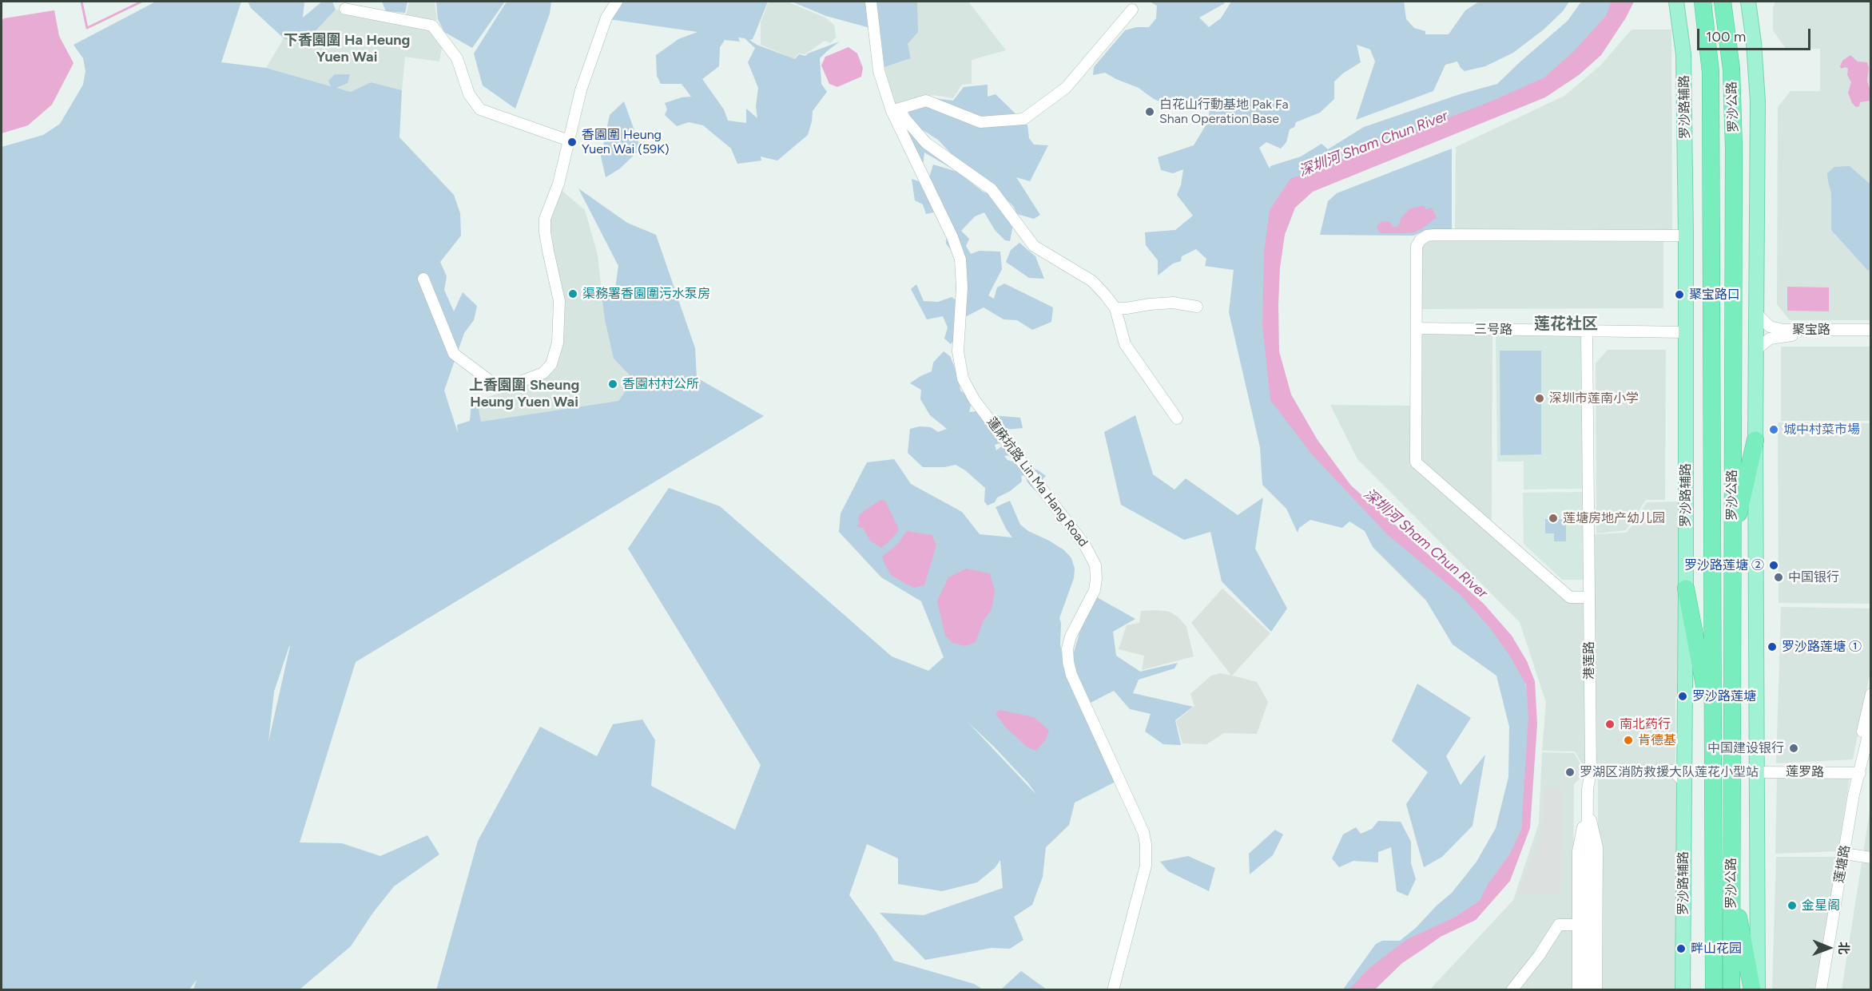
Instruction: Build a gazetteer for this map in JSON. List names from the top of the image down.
{
  "streets": {
    "highway": ["罗沙公路"],
    "main road": ["罗沙路辅路"],
    "street": [
      "三号路",
      "聚宝路",
      "蓮麻坑路 Lin Ma Hang Road",
      "港莲路",
      "莲罗路",
      "莲塘路"
    ]
  },
  "crossings": [
    ["罗沙路辅路", "三号路"],
    ["三号路", "港莲路"],
    ["莲罗路", "莲塘路"]
  ],
  "districts": ["下香園圍 Ha Heung Yuen Wai", "莲花社区", "上香園圍 Sheung Heung Yuen Wai"],
  "water": ["深圳河 Sham Chun River"],
  "places": [
    "白花山行動基地 Pak Fa Shan Operation Base",
    "香園圍 Heung Yuen Wai (59K)",
    "渠務署香園圍污水泵房",
    "聚宝路口",
    "香園村村公所",
    "深圳市莲南小学",
    "城中村菜市場",
    "莲塘房地产幼儿园",
    "罗沙路莲塘 ②",
    "中国银行",
    "罗沙路莲塘 ①",
    "罗沙路莲塘",
    "南北药行",
    "肯德基",
    "中国建设银行",
    "罗湖区消防救援大队莲花小型站",
    "金星阁",
    "畔山花园"
  ],
  "scale_bar": "100 m",
  "north": "right"
}
